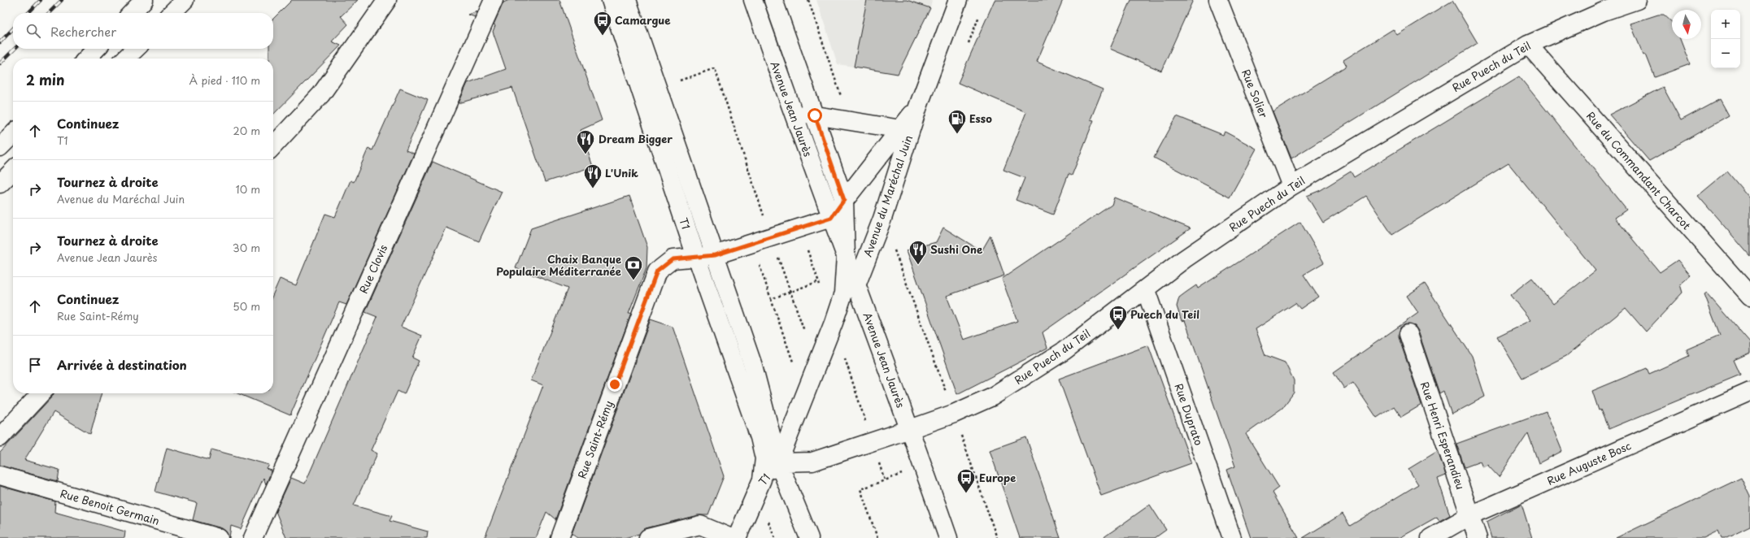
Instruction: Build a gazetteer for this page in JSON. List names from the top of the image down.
{
  "streets": {
    "street": [
      "Rue Puech du Teil",
      "Rue Solier",
      "Avenue Jean Jaurès",
      "Rue du Commandant Charcot",
      "Avenue du Maréchal Juin",
      "T1",
      "Rue Clovis",
      "Rue Duprato",
      "Rue Henri Esperandieu",
      "Rue Saint-Rémy",
      "Rue Auguste Bosc",
      "Rue Benoit Germain"
    ]
  },
  "crossings": [
    ["Rue Puech du Teil", "Rue Solier"],
    ["Rue Puech du Teil", "Avenue Jean Jaurès"],
    ["Rue Puech du Teil", "Rue du Commandant Charcot"],
    ["Rue Puech du Teil", "Rue Duprato"],
    ["Avenue Jean Jaurès", "Avenue du Maréchal Juin"],
    ["Avenue Jean Jaurès", "T1"],
    ["Avenue du Maréchal Juin", "T1"],
    ["T1", "Rue Saint-Rémy"],
    ["Rue Henri Esperandieu", "Rue Auguste Bosc"]
  ],
  "places": {
    "bus stop": ["Camargue", "Puech du Teil", "Europe"],
    "fuel station": ["Esso"],
    "restaurant": ["Dream Bigger", "L'Unik", "Sushi One"],
    "bank": ["Chaix Banque Populaire Méditerranée"]
  },
  "north": "bottom",
  "page": {
    "map_buttons": ["+", "−"],
    "search": "Rechercher",
    "heading": ["2 min", "À pied · 110 m"],
    "list": [
      ["Continuez", "T1", "20 m"],
      ["Tournez à droite", "Avenue du Maréchal Juin", "10 m"],
      ["Tournez à droite", "Avenue Jean Jaurès", "30 m"],
      ["Continuez", "Rue Saint-Rémy", "50 m"],
      "Arrivée à destination"
    ]
  }
}
